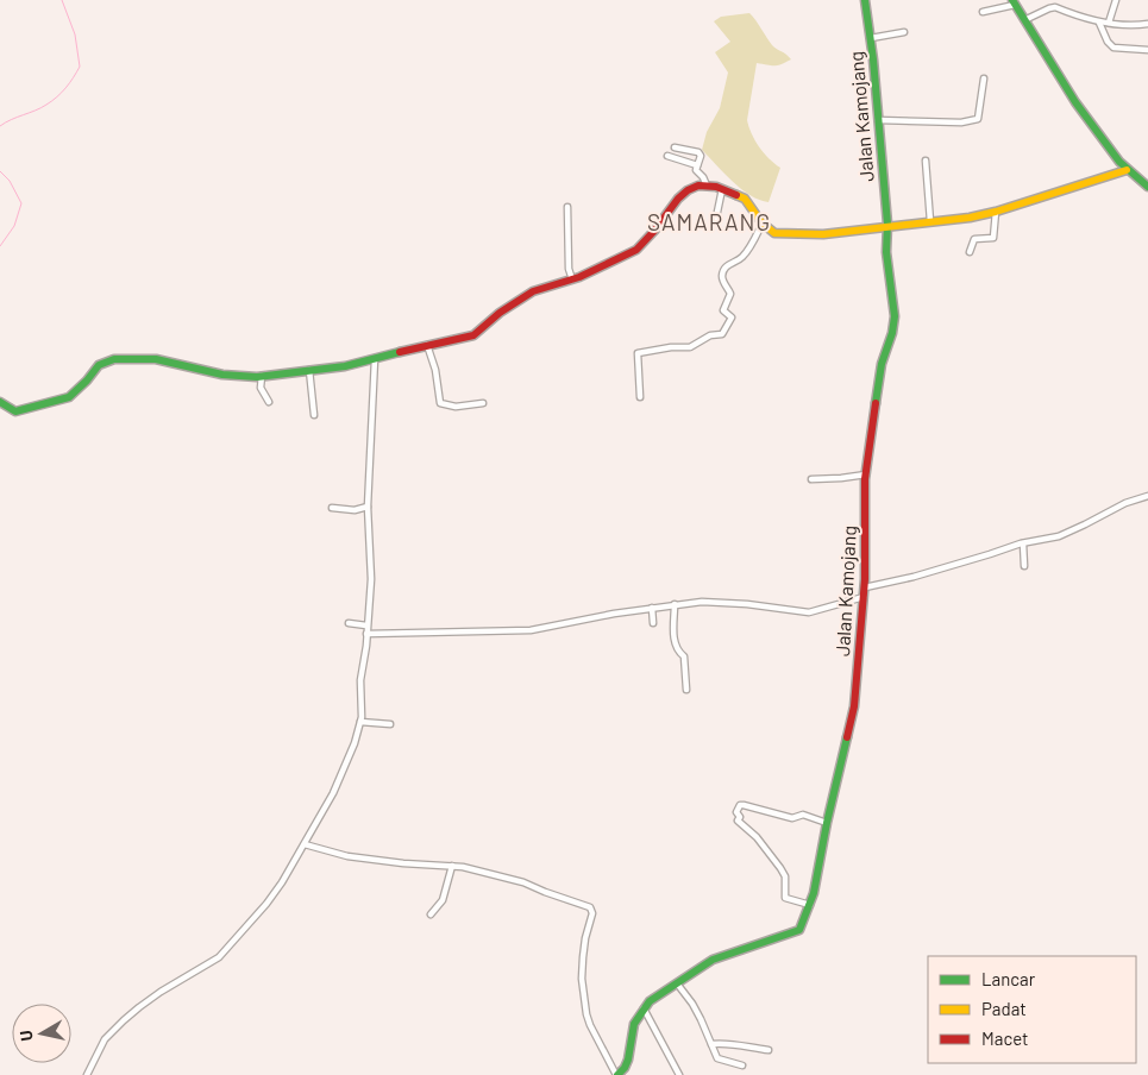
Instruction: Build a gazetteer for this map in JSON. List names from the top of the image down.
{
  "streets": {
    "main road": ["Jalan Kamojang"]
  },
  "districts": ["SAMARANG"],
  "legend": ["Lancar", "Padat", "Macet"],
  "north": "left"
}
